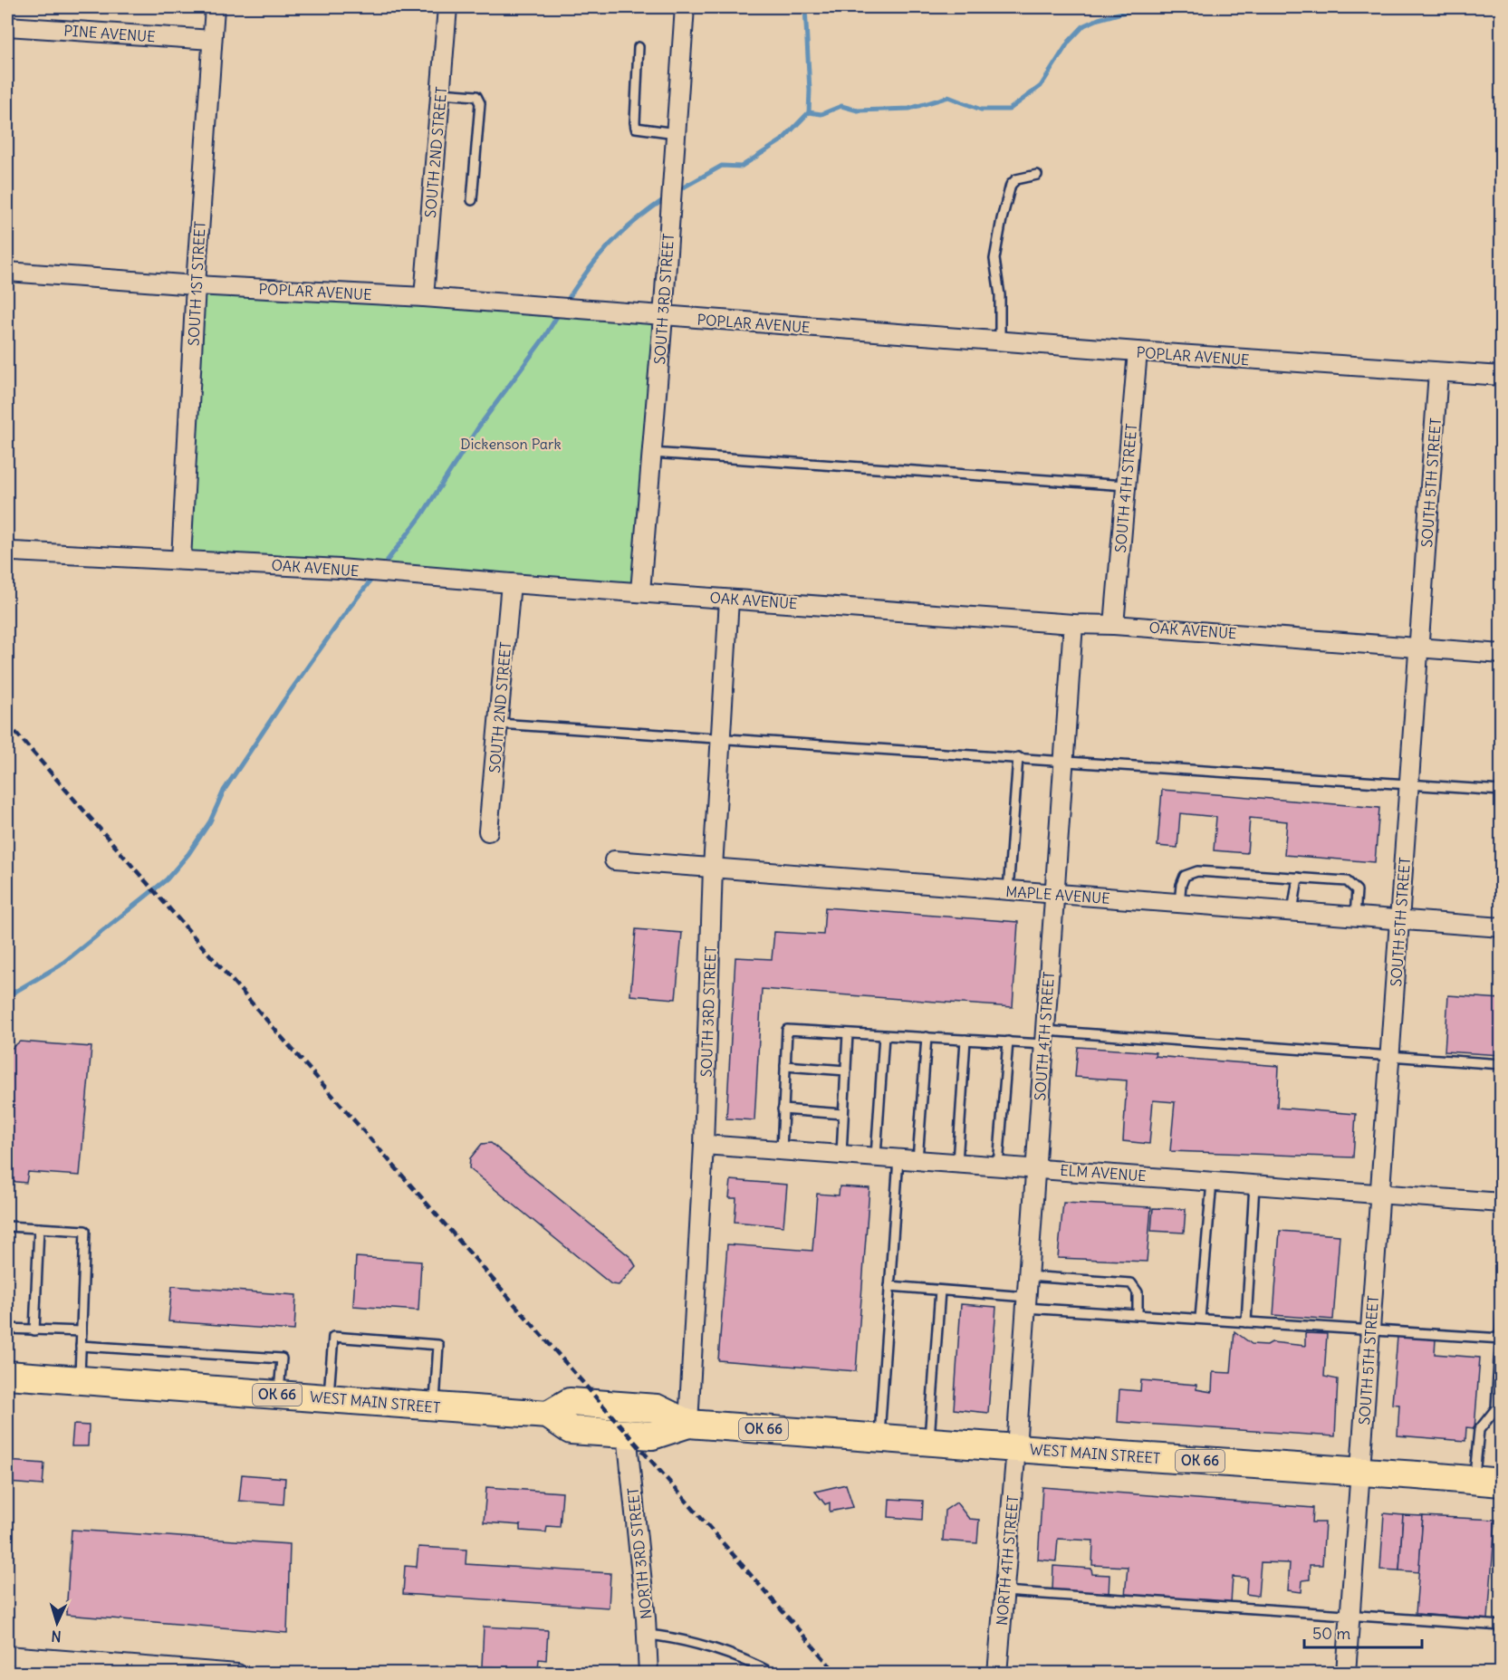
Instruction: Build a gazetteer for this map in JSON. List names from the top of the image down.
{
  "streets": {
    "main road": ["OK 66", "WEST MAIN STREET"],
    "street": [
      "PINE AVENUE",
      "SOUTH 2ND STREET",
      "SOUTH 1ST STREET",
      "POPLAR AVENUE",
      "SOUTH 3RD STREET",
      "SOUTH 5TH STREET",
      "SOUTH 4TH STREET",
      "OAK AVENUE",
      "MAPLE AVENUE",
      "ELM AVENUE",
      "NORTH 3RD STREET",
      "NORTH 4TH STREET"
    ]
  },
  "crossings": [
    ["PINE AVENUE", "SOUTH 1ST STREET"],
    ["SOUTH 2ND STREET", "POPLAR AVENUE"],
    ["SOUTH 2ND STREET", "OAK AVENUE"],
    ["SOUTH 1ST STREET", "POPLAR AVENUE"],
    ["SOUTH 1ST STREET", "OAK AVENUE"],
    ["POPLAR AVENUE", "SOUTH 3RD STREET"],
    ["POPLAR AVENUE", "SOUTH 5TH STREET"],
    ["POPLAR AVENUE", "SOUTH 4TH STREET"],
    ["SOUTH 3RD STREET", "OAK AVENUE"],
    ["SOUTH 3RD STREET", "MAPLE AVENUE"],
    ["SOUTH 3RD STREET", "ELM AVENUE"],
    ["SOUTH 3RD STREET", "WEST MAIN STREET"],
    ["SOUTH 5TH STREET", "OAK AVENUE"],
    ["SOUTH 5TH STREET", "MAPLE AVENUE"],
    ["SOUTH 5TH STREET", "ELM AVENUE"],
    ["SOUTH 5TH STREET", "WEST MAIN STREET"],
    ["SOUTH 4TH STREET", "OAK AVENUE"],
    ["SOUTH 4TH STREET", "MAPLE AVENUE"],
    ["SOUTH 4TH STREET", "ELM AVENUE"],
    ["SOUTH 4TH STREET", "WEST MAIN STREET"],
    ["SOUTH 4TH STREET", "NORTH 4TH STREET"],
    ["WEST MAIN STREET", "NORTH 3RD STREET"],
    ["WEST MAIN STREET", "NORTH 4TH STREET"]
  ],
  "parks": ["Dickenson Park"],
  "scale_bar": "50 m",
  "north": "bottom"
}
